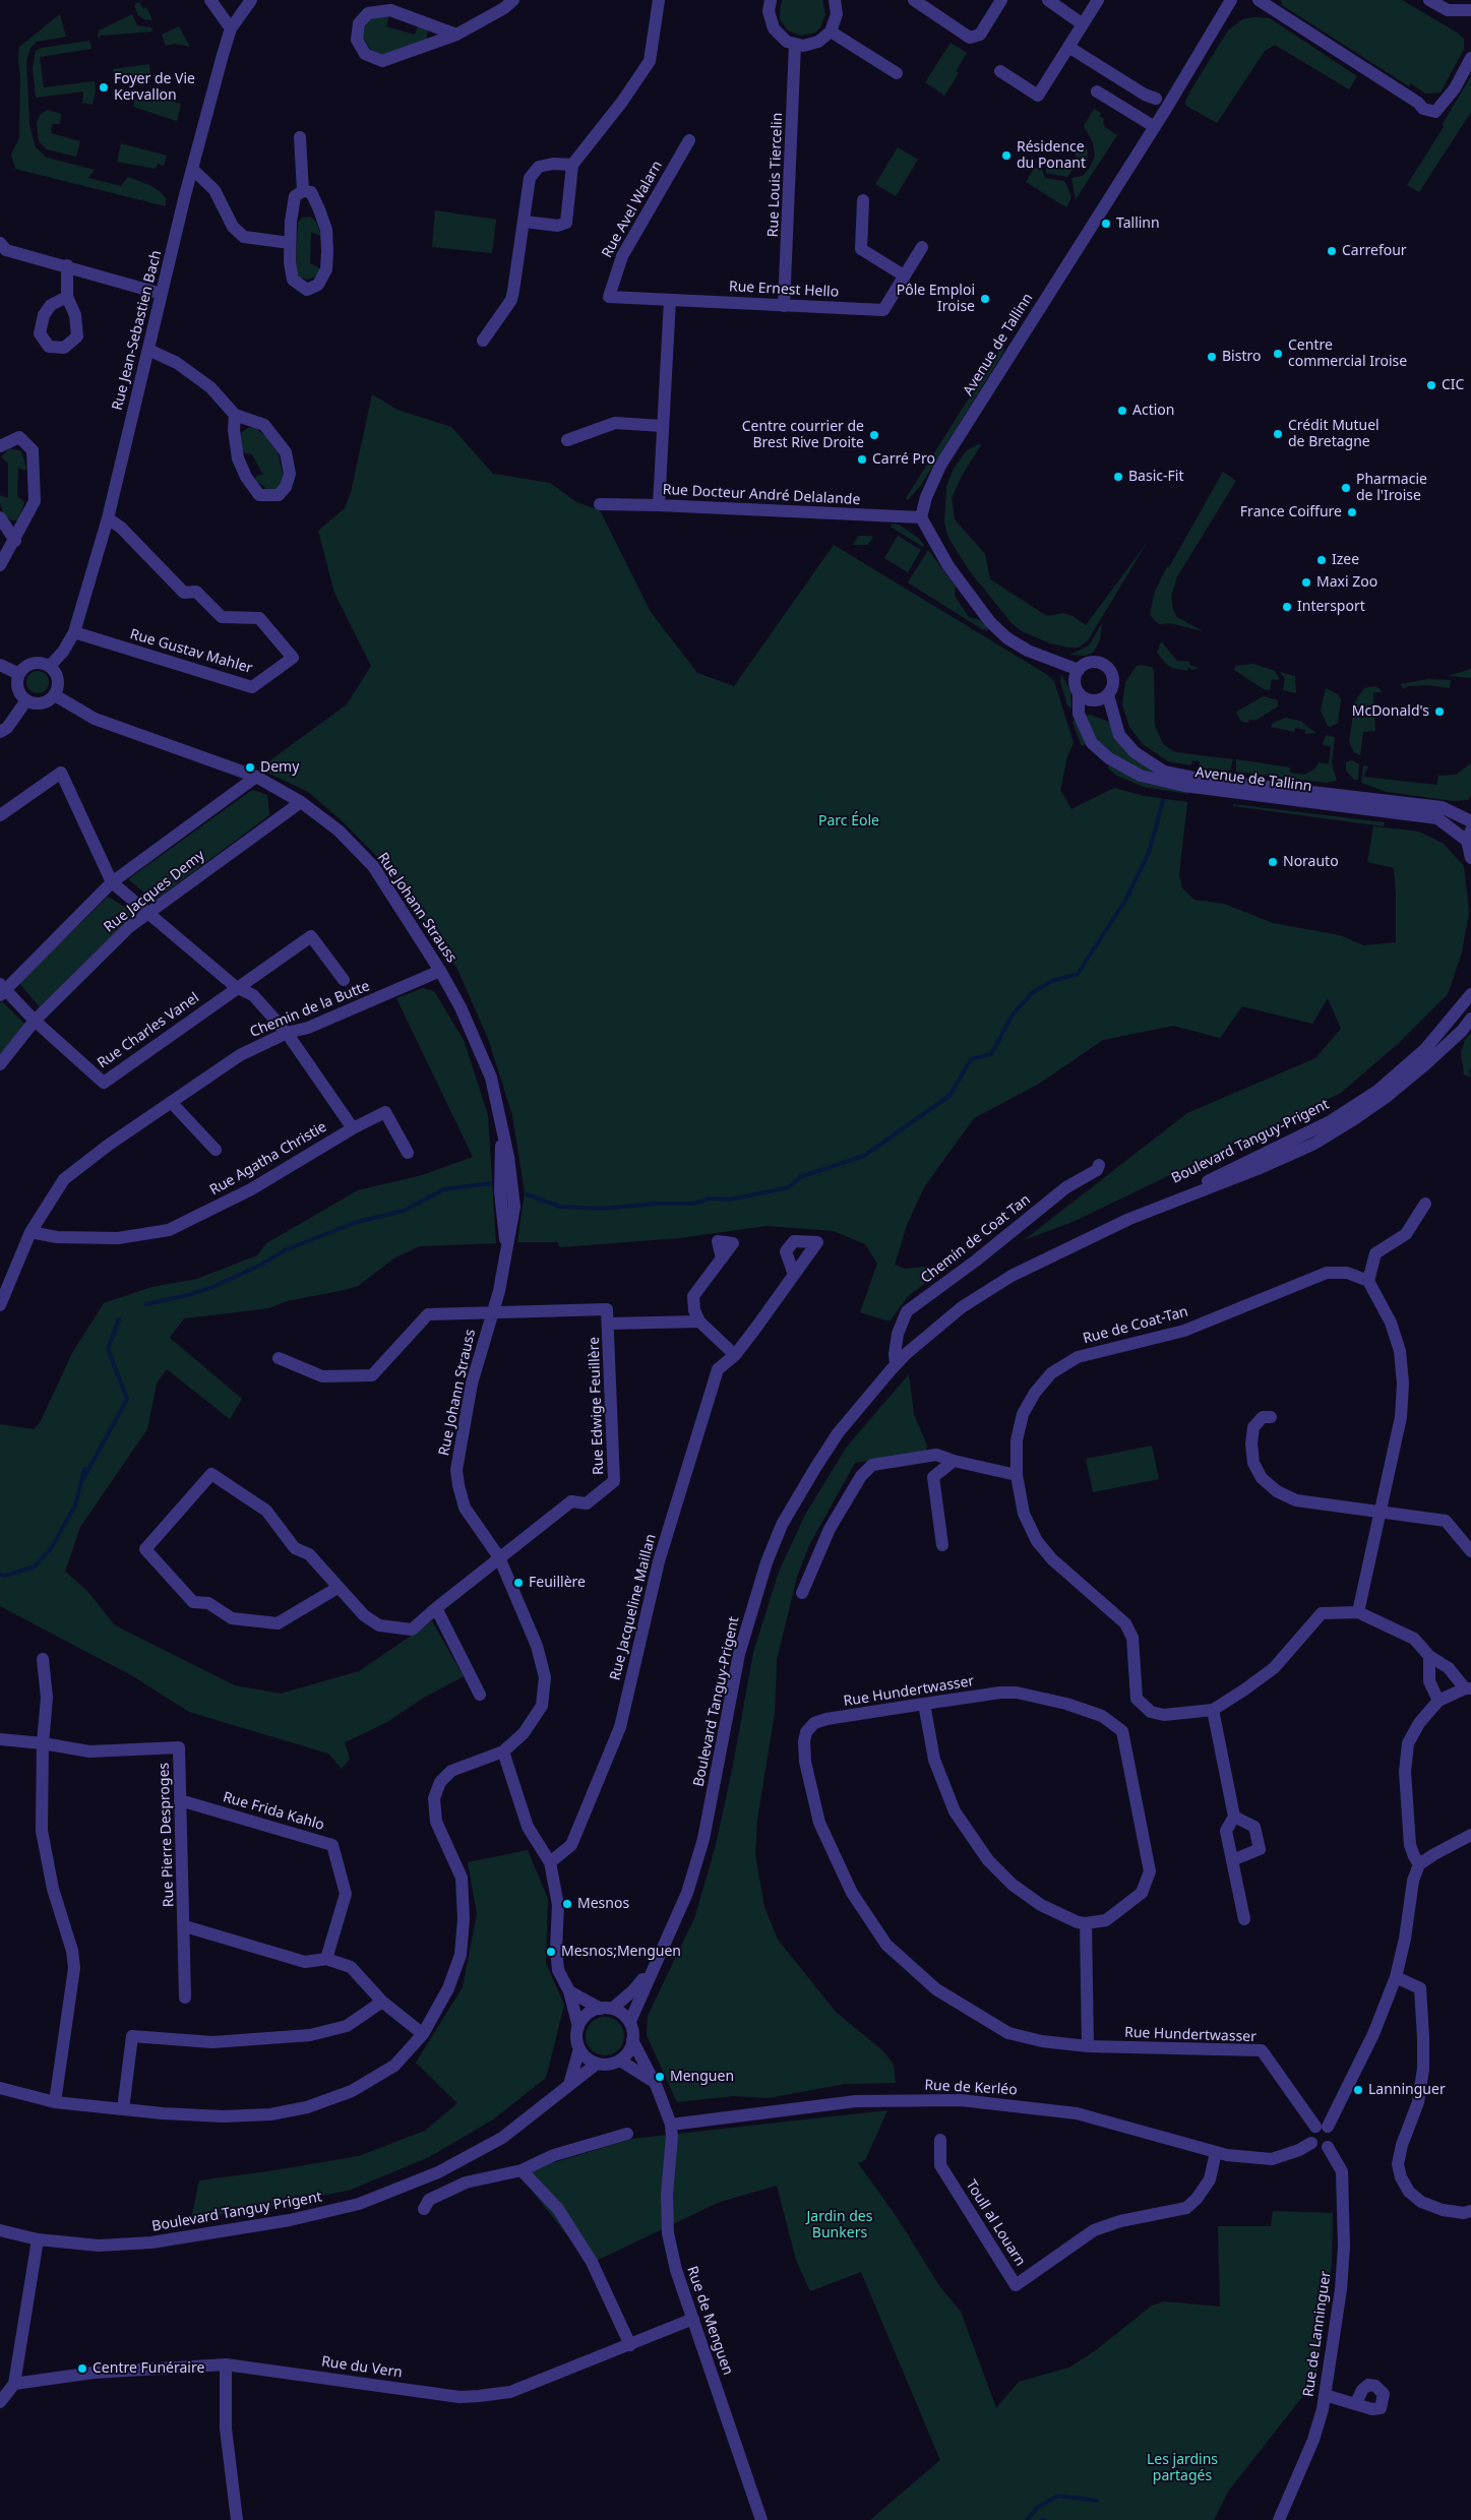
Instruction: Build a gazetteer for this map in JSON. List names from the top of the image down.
{
  "streets": {
    "street": [
      "Rue Louis Tiercelin",
      "Rue Avel Walarn",
      "Rue Ernest Hello",
      "Rue Jean-Sebastien Bach",
      "Avenue de Tallinn",
      "Rue Docteur André Delalande",
      "Rue Gustav Mahler",
      "Rue Jacques Demy",
      "Rue Johann Strauss",
      "Chemin de la Butte",
      "Rue Charles Vanel",
      "Boulevard Tanguy-Prigent",
      "Rue Agatha Christie",
      "Chemin de Coat Tan",
      "Rue de Coat-Tan",
      "Rue Edwige Feuillère",
      "Rue Jacqueline Maillan",
      "Rue Hundertwasser",
      "Rue Frida Kahlo",
      "Rue Pierre Desproges",
      "Rue de Kerléo",
      "Boulevard Tanguy Prigent",
      "Toull al Louarn",
      "Rue de Menguen",
      "Rue de Lanninguer",
      "Rue du Vern"
    ]
  },
  "crossings": [
    ["Rue Louis Tiercelin", "Rue Ernest Hello"],
    ["Rue Avel Walarn", "Rue Ernest Hello"],
    ["Rue Jean-Sebastien Bach", "Rue Gustav Mahler"],
    ["Rue Jean-Sebastien Bach", "Rue Johann Strauss"],
    ["Avenue de Tallinn", "Rue Docteur André Delalande"],
    ["Rue Jacques Demy", "Rue Johann Strauss"],
    ["Rue Jacques Demy", "Rue Charles Vanel"],
    ["Rue Johann Strauss", "Chemin de la Butte"],
    ["Rue Johann Strauss", "Rue Edwige Feuillère"],
    ["Chemin de la Butte", "Rue Agatha Christie"],
    ["Boulevard Tanguy-Prigent", "Chemin de Coat Tan"],
    ["Boulevard Tanguy-Prigent", "Boulevard Tanguy Prigent"],
    ["Rue Hundertwasser", "Rue de Kerléo"],
    ["Rue Hundertwasser", "Rue de Lanninguer"],
    ["Rue Frida Kahlo", "Rue Pierre Desproges"],
    ["Rue de Kerléo", "Toull al Louarn"],
    ["Rue de Kerléo", "Rue de Menguen"],
    ["Rue de Kerléo", "Rue de Lanninguer"],
    ["Rue de Menguen", "Rue du Vern"]
  ],
  "parks": ["Parc Éole", "Jardin des Bunkers", "Les jardins partagés"],
  "places": [
    "Foyer de Vie Kervallon",
    "Résidence du Ponant",
    "Tallinn",
    "Carrefour",
    "Pôle Emploi Iroise",
    "Centre commercial Iroise",
    "Bistro",
    "CIC",
    "Action",
    "Crédit Mutuel de Bretagne",
    "Centre courrier de Brest Rive Droite",
    "Carré Pro",
    "Basic-Fit",
    "Pharmacie de l'Iroise",
    "France Coiffure",
    "Izee",
    "Maxi Zoo",
    "Intersport",
    "McDonald's",
    "Demy",
    "Norauto",
    "Feuillère",
    "Mesnos",
    "Mesnos;Menguen",
    "Menguen",
    "Lanninguer",
    "Centre Funéraire"
  ]
}
